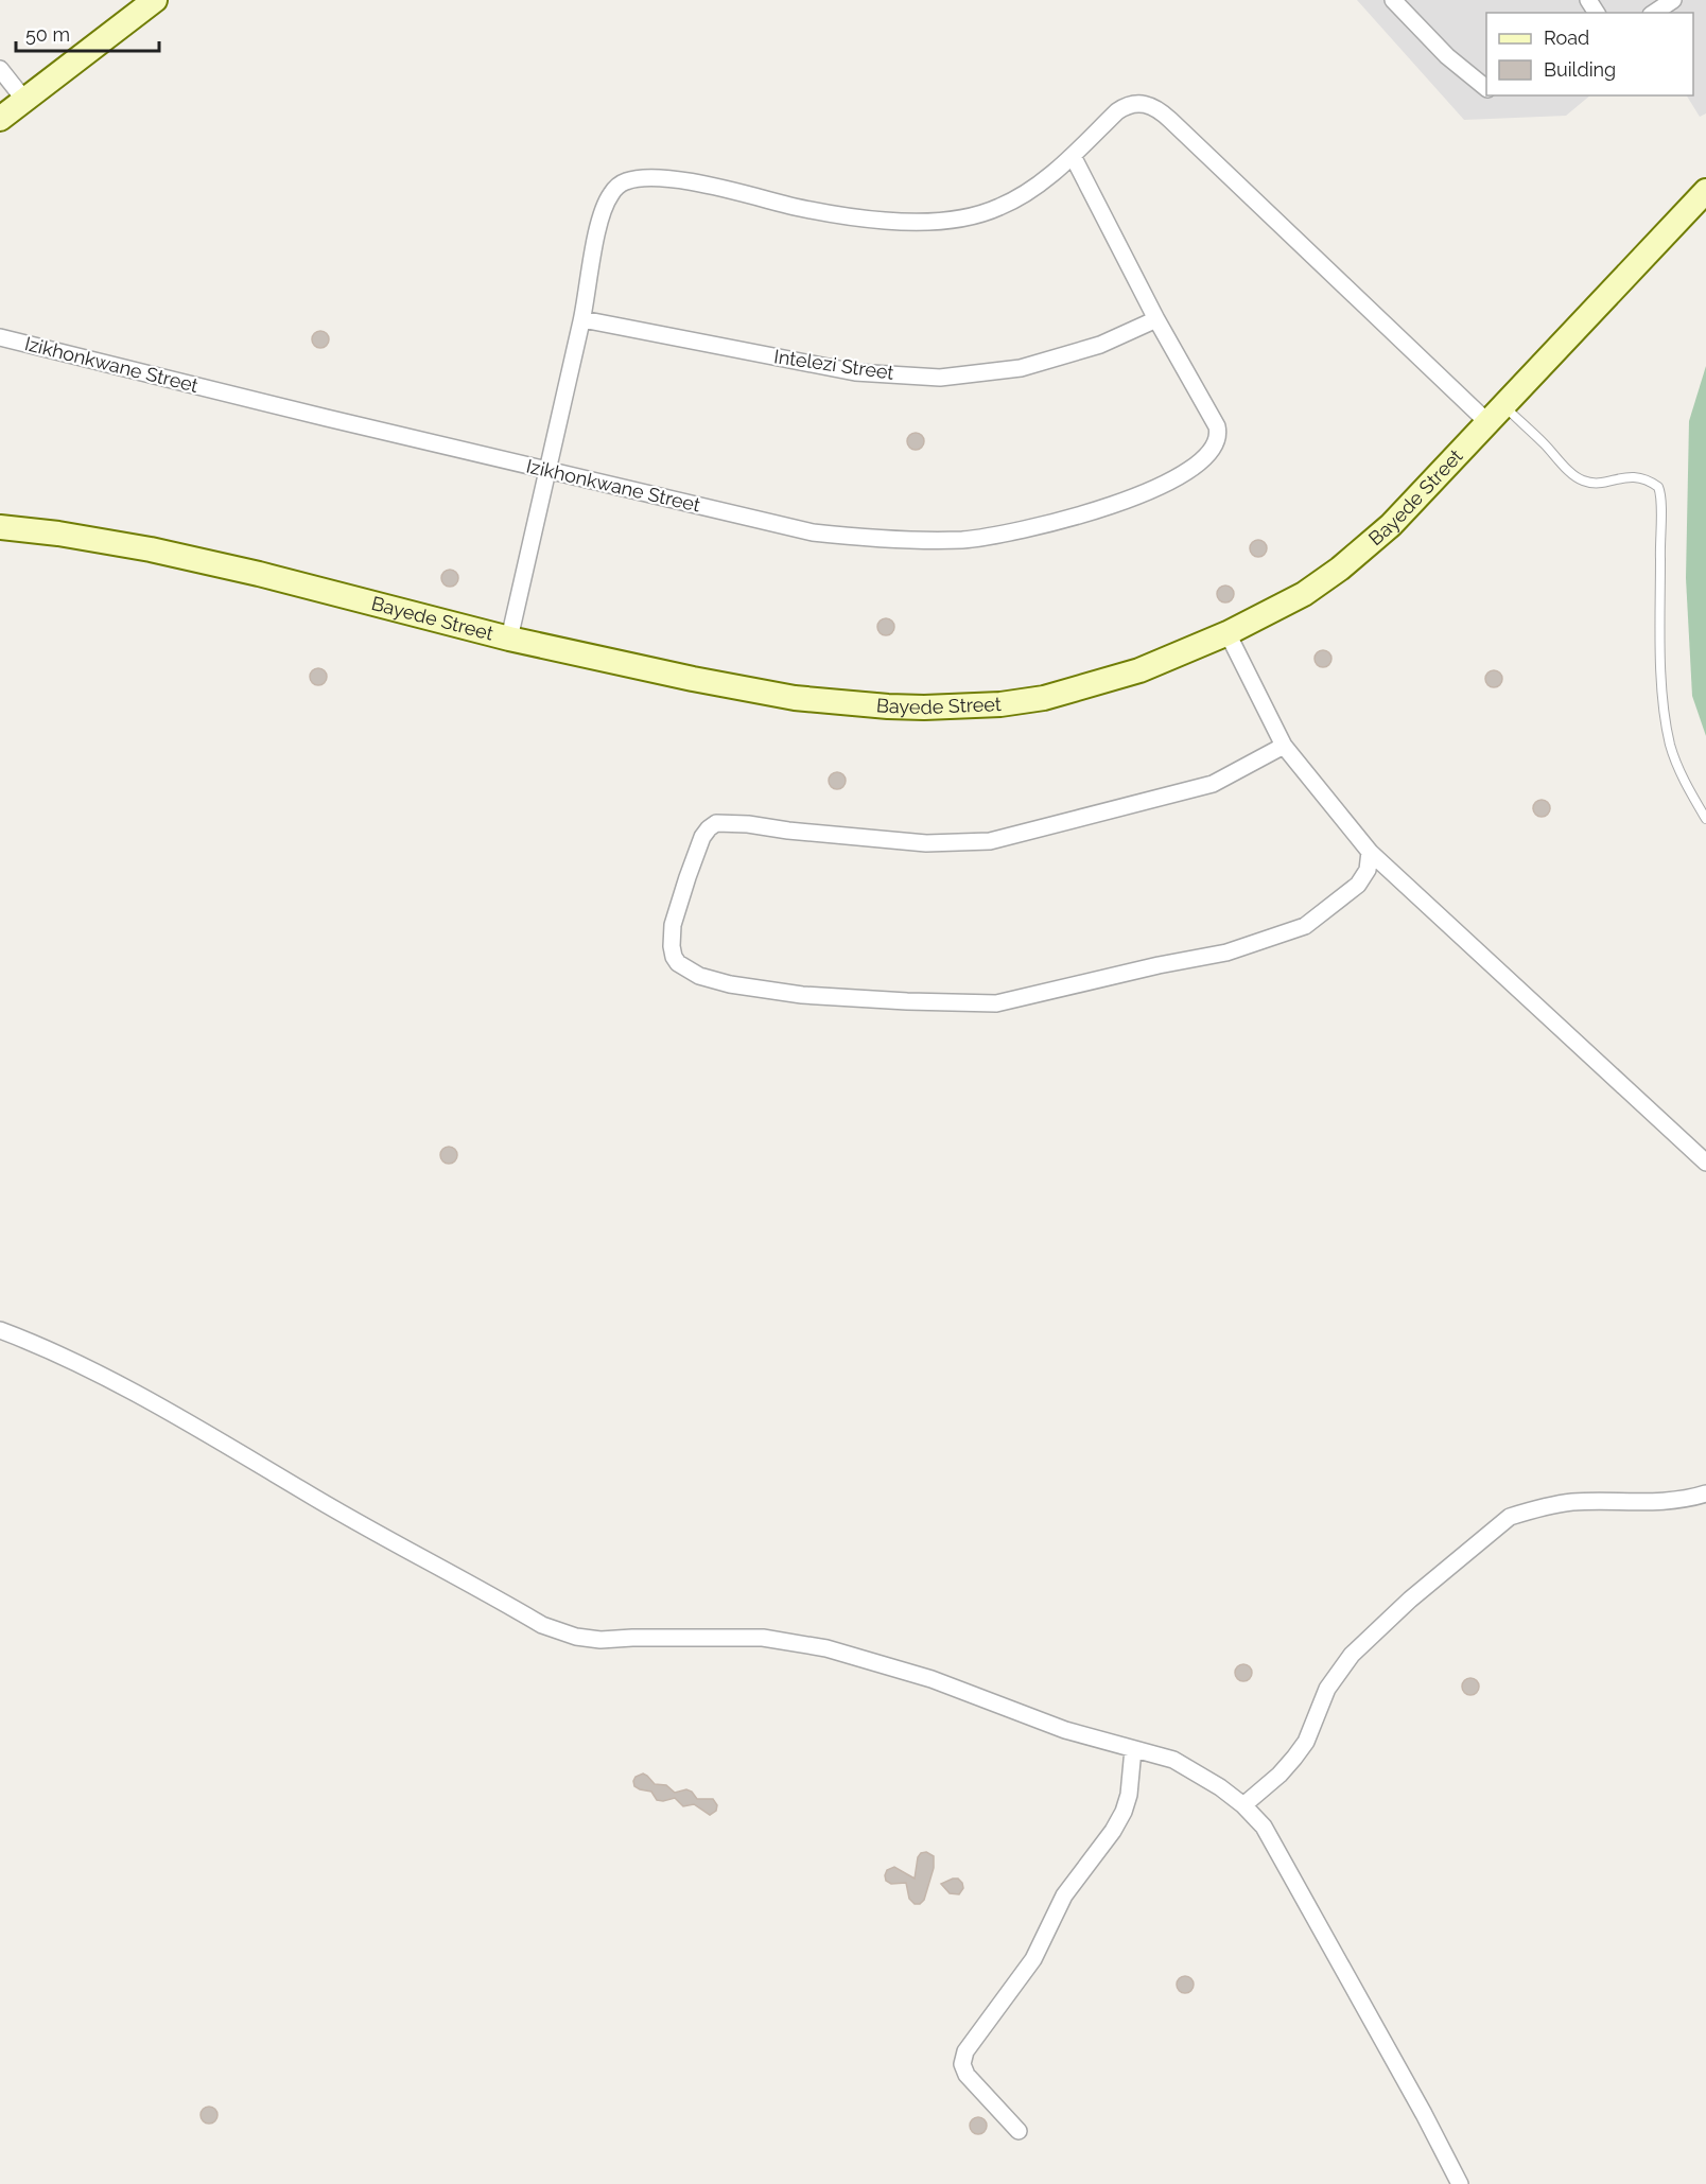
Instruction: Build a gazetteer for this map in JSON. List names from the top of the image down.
{
  "streets": {
    "street": ["Izikhonkwane Street", "Intelezi Street", "Bayede Street"]
  },
  "crossings": [
    ["Izikhonkwane Street", "Intelezi Street"]
  ],
  "legend": ["Road", "Building"],
  "scale_bar": "50 m"
}
